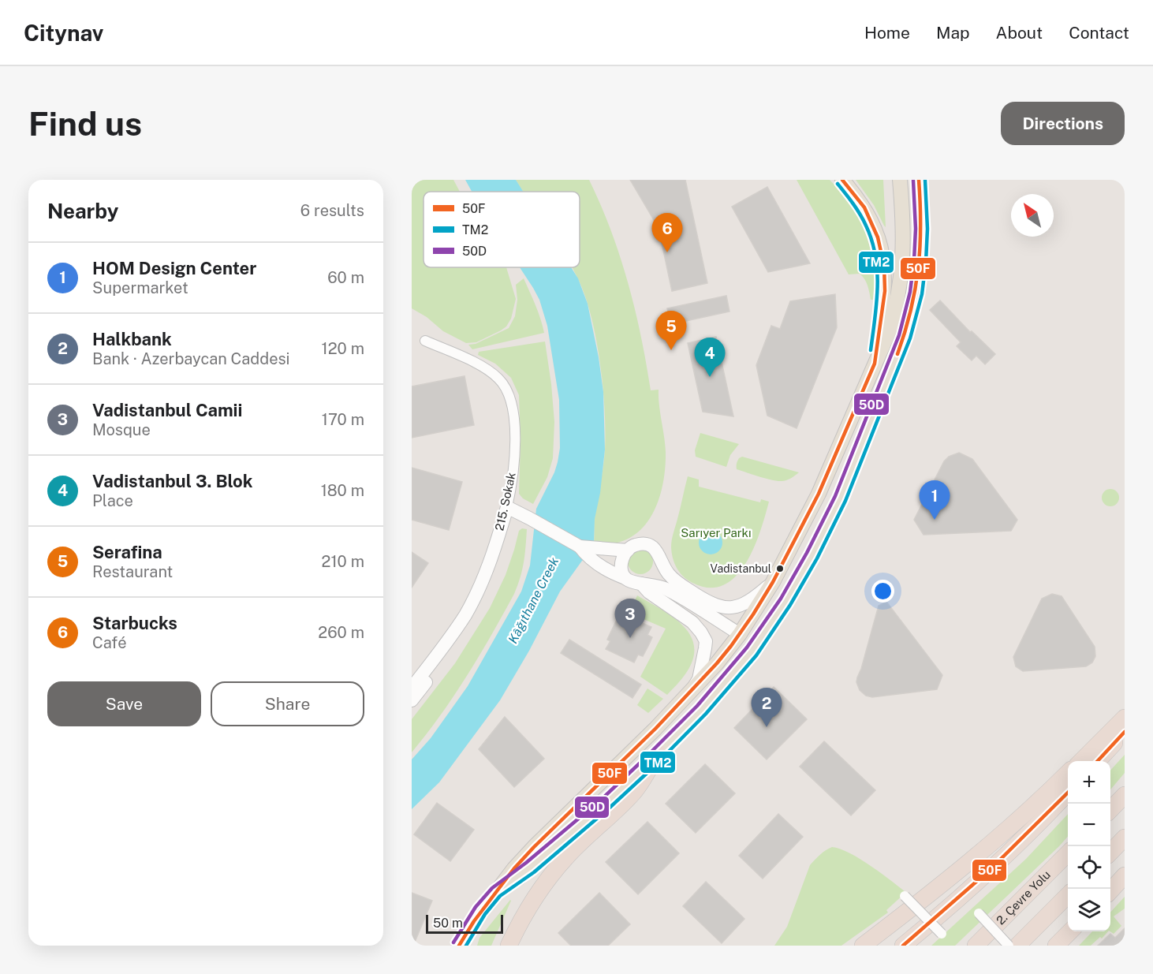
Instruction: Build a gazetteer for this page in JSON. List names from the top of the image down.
{
  "streets": {
    "highway": ["2. Çevre Yolu"],
    "street": ["215. Sokak"]
  },
  "water": ["Kâğıthane Creek"],
  "parks": ["Sarıyer Parkı"],
  "places": ["Vadistanbul"],
  "lines": ["transit line 50F", "transit line TM2", "transit line 50D"],
  "legend": ["50F", "TM2", "50D"],
  "scale_bar": "50 m",
  "north": "top left",
  "page": {
    "header": "Citynav",
    "nav": [
      "Home",
      "Map",
      "About",
      "Contact"
    ],
    "buttons": [
      "Directions",
      ["Save", "Share"]
    ],
    "title": "Find us",
    "heading": ["Nearby", "6 results"],
    "pins": [
      "6",
      "5",
      "4",
      "1",
      "3",
      "2"
    ],
    "list": [
      {
        "mark": "1",
        "name": "HOM Design Center",
        "note": "Supermarket",
        "value": "60 m"
      },
      {
        "mark": "2",
        "name": "Halkbank",
        "note": "Bank · Azerbaycan Caddesi",
        "value": "120 m"
      },
      {
        "mark": "3",
        "name": "Vadistanbul Camii",
        "note": "Mosque",
        "value": "170 m"
      },
      {
        "mark": "4",
        "name": "Vadistanbul 3. Blok",
        "note": "Place",
        "value": "180 m"
      },
      {
        "mark": "5",
        "name": "Serafina",
        "note": "Restaurant",
        "value": "210 m"
      },
      {
        "mark": "6",
        "name": "Starbucks",
        "note": "Café",
        "value": "260 m"
      }
    ],
    "map_buttons": ["+", "−"],
    "scale": "50 m"
  }
}
